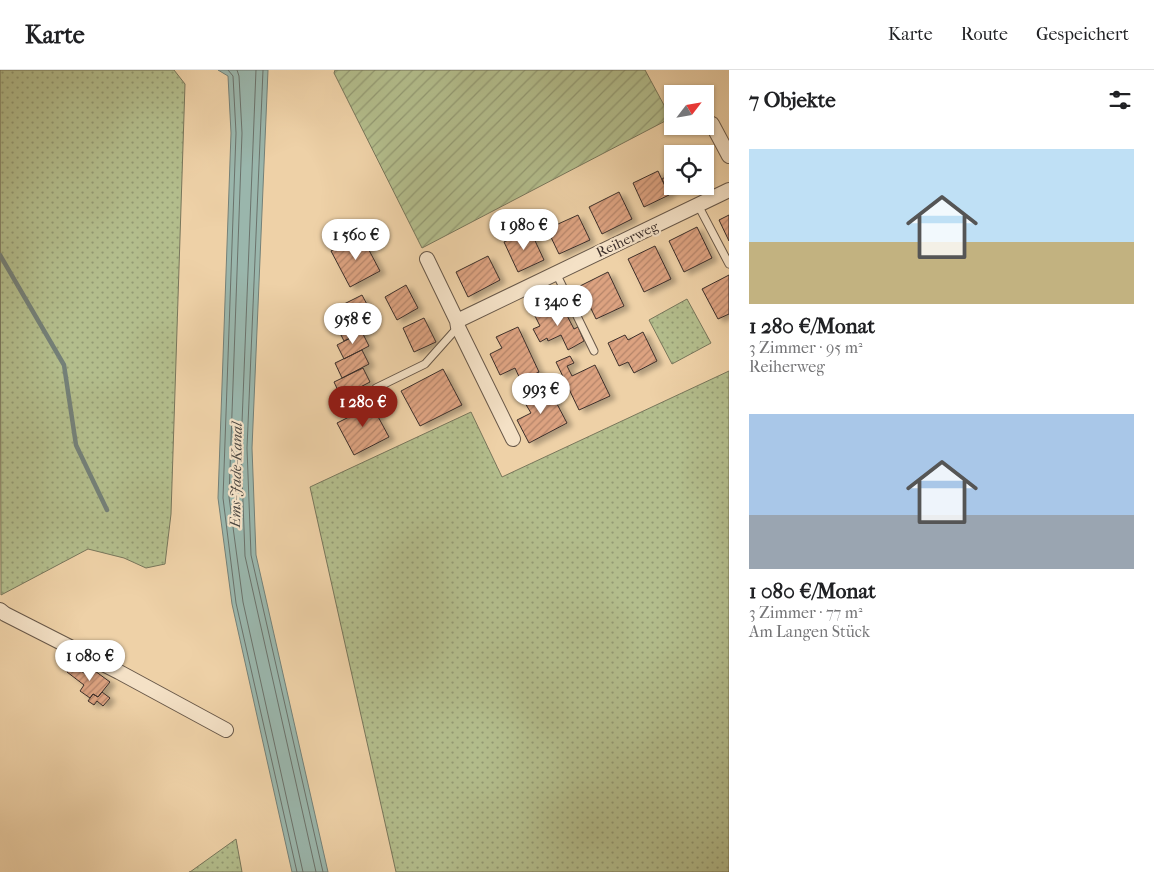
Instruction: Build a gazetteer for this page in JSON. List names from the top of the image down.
{
  "streets": {
    "street": ["Reiherweg"]
  },
  "water": ["Ems-Jade-Kanal"],
  "north": "top right",
  "page": {
    "header": "Karte",
    "nav": ["Karte", "Route", "Gespeichert"],
    "heading": "7 Objekte",
    "list": [
      {
        "name": "1 280 €/Monat",
        "note": "3 Zimmer · 95 m² · Reiherweg"
      },
      {
        "name": "1 080 €/Monat",
        "note": "3 Zimmer · 77 m² · Am Langen Stück"
      }
    ],
    "price": [
      "1 980 €",
      "1 560 €",
      "1 340 €",
      "958 €",
      "993 €",
      "1 280 €",
      "1 080 €"
    ]
  }
}
